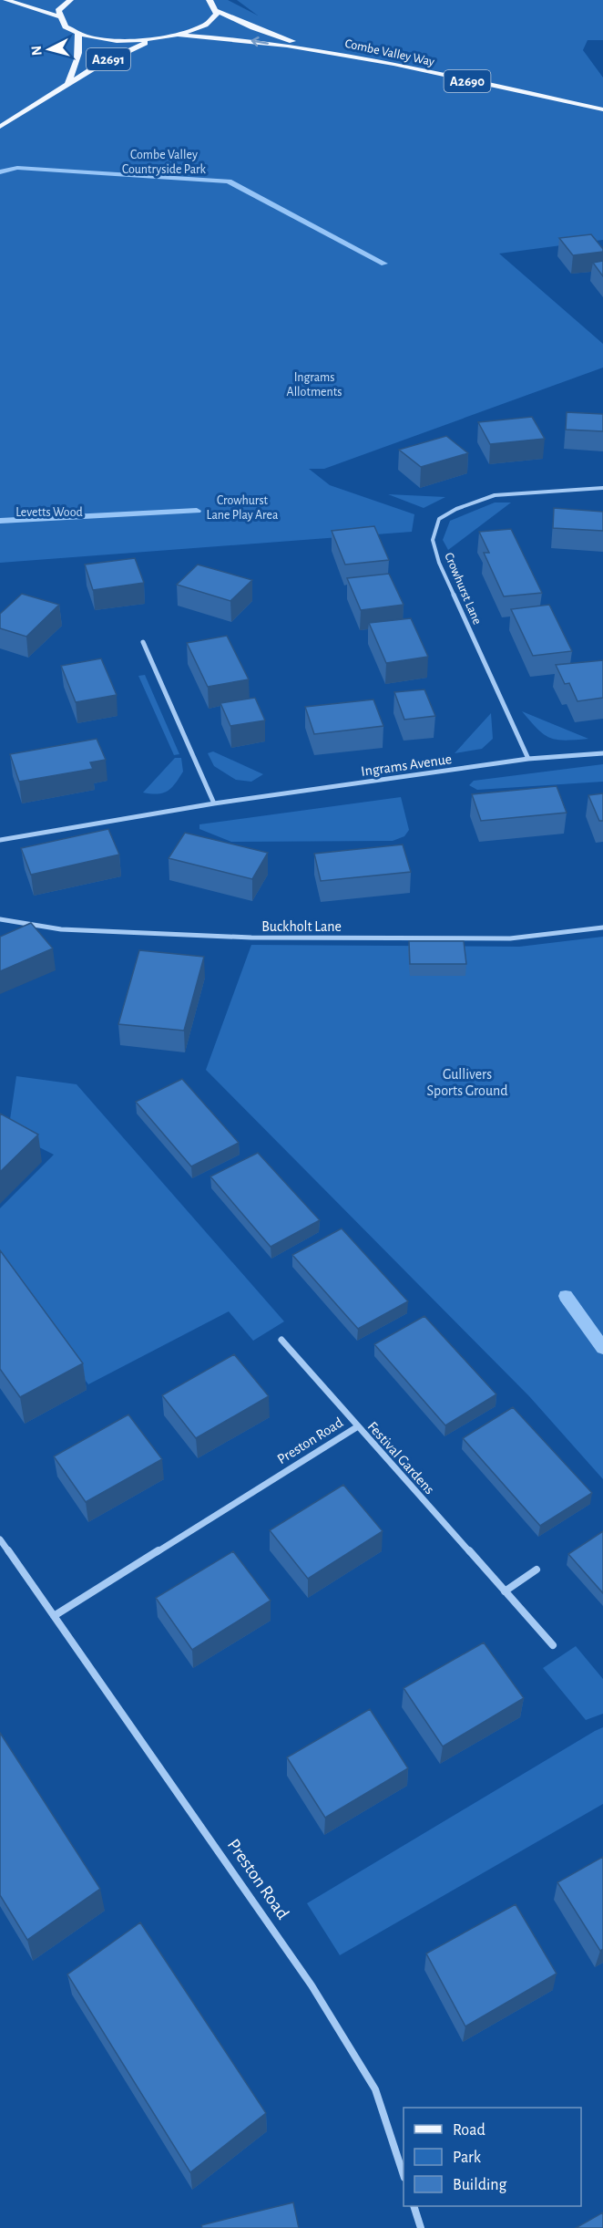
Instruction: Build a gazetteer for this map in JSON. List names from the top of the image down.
{
  "streets": {
    "main road": ["Combe Valley Way", "A2691", "A2690"],
    "street": [
      "Crowhurst Lane",
      "Ingrams Avenue",
      "Buckholt Lane",
      "Preston Road",
      "Festival Gardens"
    ]
  },
  "crossings": [
    ["Crowhurst Lane", "Ingrams Avenue"],
    ["Preston Road", "Festival Gardens"]
  ],
  "parks": [
    "Combe Valley Countryside Park",
    "Ingrams Allotments",
    "Crowhurst Lane Play Area",
    "Levetts Wood",
    "Gullivers Sports Ground"
  ],
  "legend": ["Road", "Park", "Building"],
  "north": "left"
}
